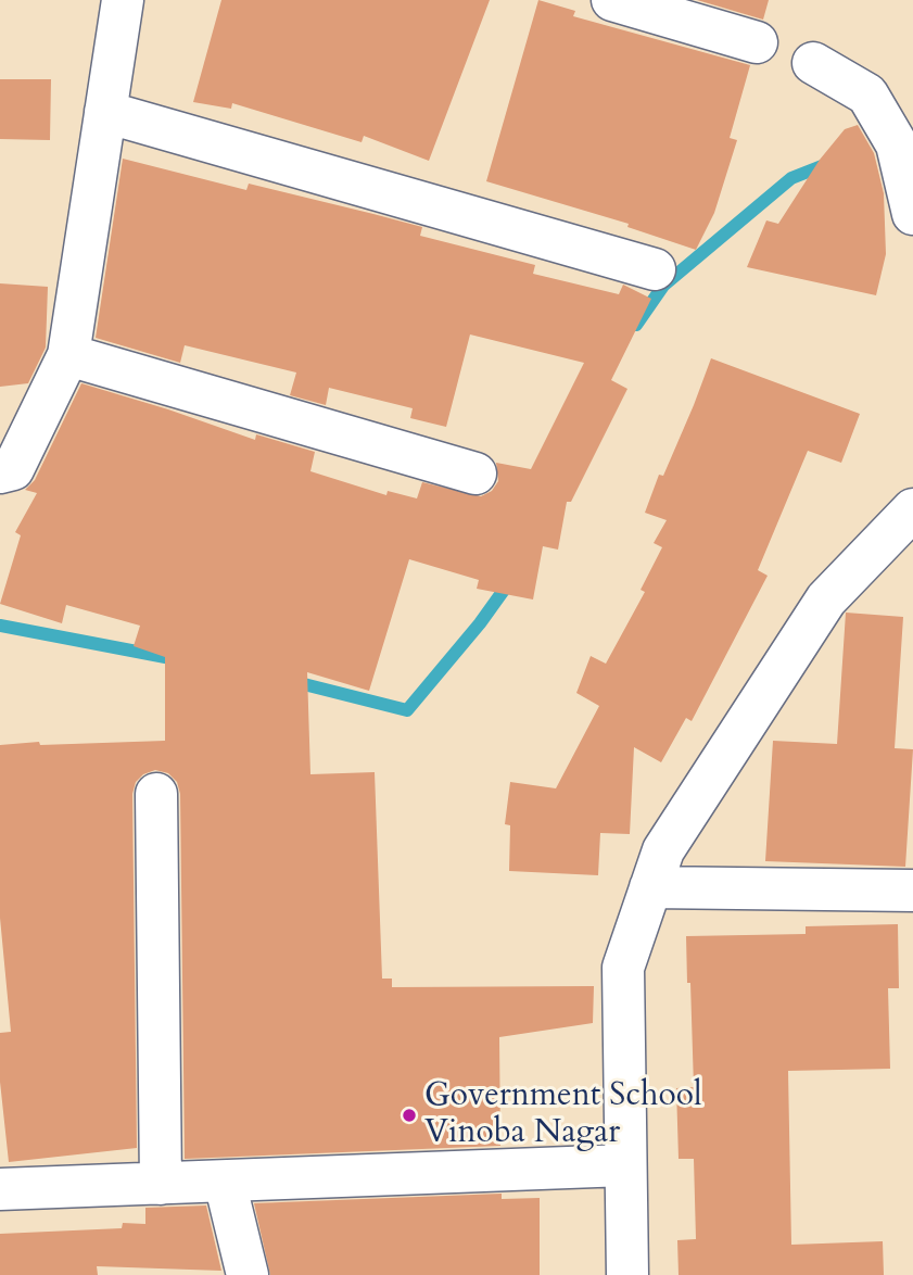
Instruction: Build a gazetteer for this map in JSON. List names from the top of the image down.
{
  "places": ["Government School Vinoba Nagar"]
}
